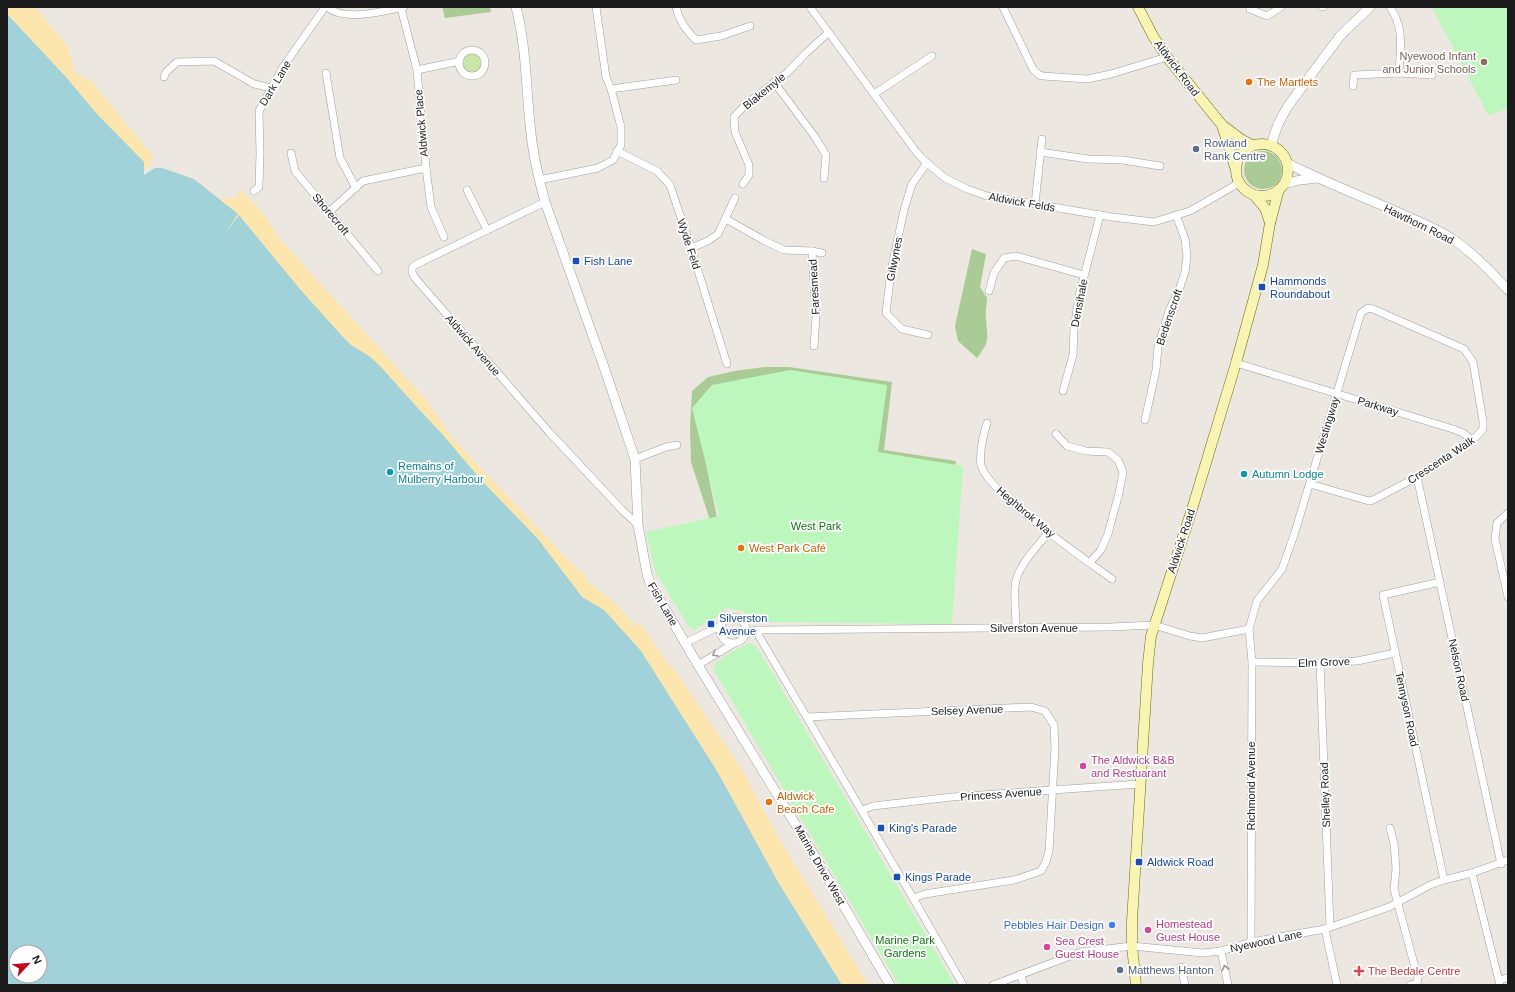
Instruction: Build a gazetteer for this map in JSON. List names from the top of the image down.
{
  "streets": {
    "main road": ["Aldwick Road"],
    "street": [
      "Dark Lane",
      "Blakemyle",
      "Aldwick Place",
      "Aldwick Felds",
      "Shorecroft",
      "Hawthorn Road",
      "Wyde Feld",
      "Gilwynes",
      "Faresmead",
      "Densihale",
      "Bedenscroft",
      "Aldwick Avenue",
      "Parkway",
      "Westingway",
      "Crescenta Walk",
      "Heghbrok Way",
      "Fish Lane",
      "Silverston Avenue",
      "Elm Grove",
      "Nelson Road",
      "Tennyson Road",
      "Selsey Avenue",
      "Richmond Avenue",
      "Princess Avenue",
      "Shelley Road",
      "Marine Drive West",
      "Nyewood Lane"
    ]
  },
  "crossings": [
    ["Aldwick Road", "Aldwick Felds"],
    ["Aldwick Road", "Hawthorn Road"],
    ["Aldwick Road", "Parkway"],
    ["Aldwick Road", "Silverston Avenue"],
    ["Aldwick Road", "Princess Avenue"],
    ["Aldwick Road", "Nyewood Lane"],
    ["Blakemyle", "Aldwick Felds"],
    ["Aldwick Felds", "Hawthorn Road"],
    ["Aldwick Felds", "Gilwynes"],
    ["Aldwick Felds", "Densihale"],
    ["Aldwick Felds", "Bedenscroft"],
    ["Aldwick Avenue", "Fish Lane"],
    ["Parkway", "Westingway"],
    ["Parkway", "Crescenta Walk"],
    ["Westingway", "Crescenta Walk"],
    ["Westingway", "Silverston Avenue"],
    ["Westingway", "Richmond Avenue"],
    ["Crescenta Walk", "Nelson Road"],
    ["Fish Lane", "Marine Drive West"],
    ["Silverston Avenue", "Richmond Avenue"],
    ["Elm Grove", "Tennyson Road"],
    ["Elm Grove", "Richmond Avenue"],
    ["Elm Grove", "Shelley Road"],
    ["Nelson Road", "Tennyson Road"],
    ["Nelson Road", "Nyewood Lane"],
    ["Tennyson Road", "Nyewood Lane"],
    ["Selsey Avenue", "Princess Avenue"],
    ["Richmond Avenue", "Nyewood Lane"],
    ["Shelley Road", "Nyewood Lane"]
  ],
  "parks": ["West Park", "Marine Park Gardens"],
  "places": {
    "other": [
      "Nyewood Infant and Junior Schools",
      "The Martlets",
      "Rowland Rank Centre",
      "Remains of Mulberry Harbour",
      "Autumn Lodge",
      "West Park Café",
      "The Aldwick B&B and Restuarant",
      "Aldwick Beach Cafe",
      "Pebbles Hair Design",
      "Homestead Guest House",
      "Sea Crest Guest House",
      "Matthews Hanton"
    ],
    "transit": [
      "Fish Lane",
      "Hammonds Roundabout",
      "Silverston Avenue",
      "King's Parade",
      "Aldwick Road",
      "Kings Parade"
    ],
    "health": ["The Bedale Centre"]
  },
  "north": "top right"
}
